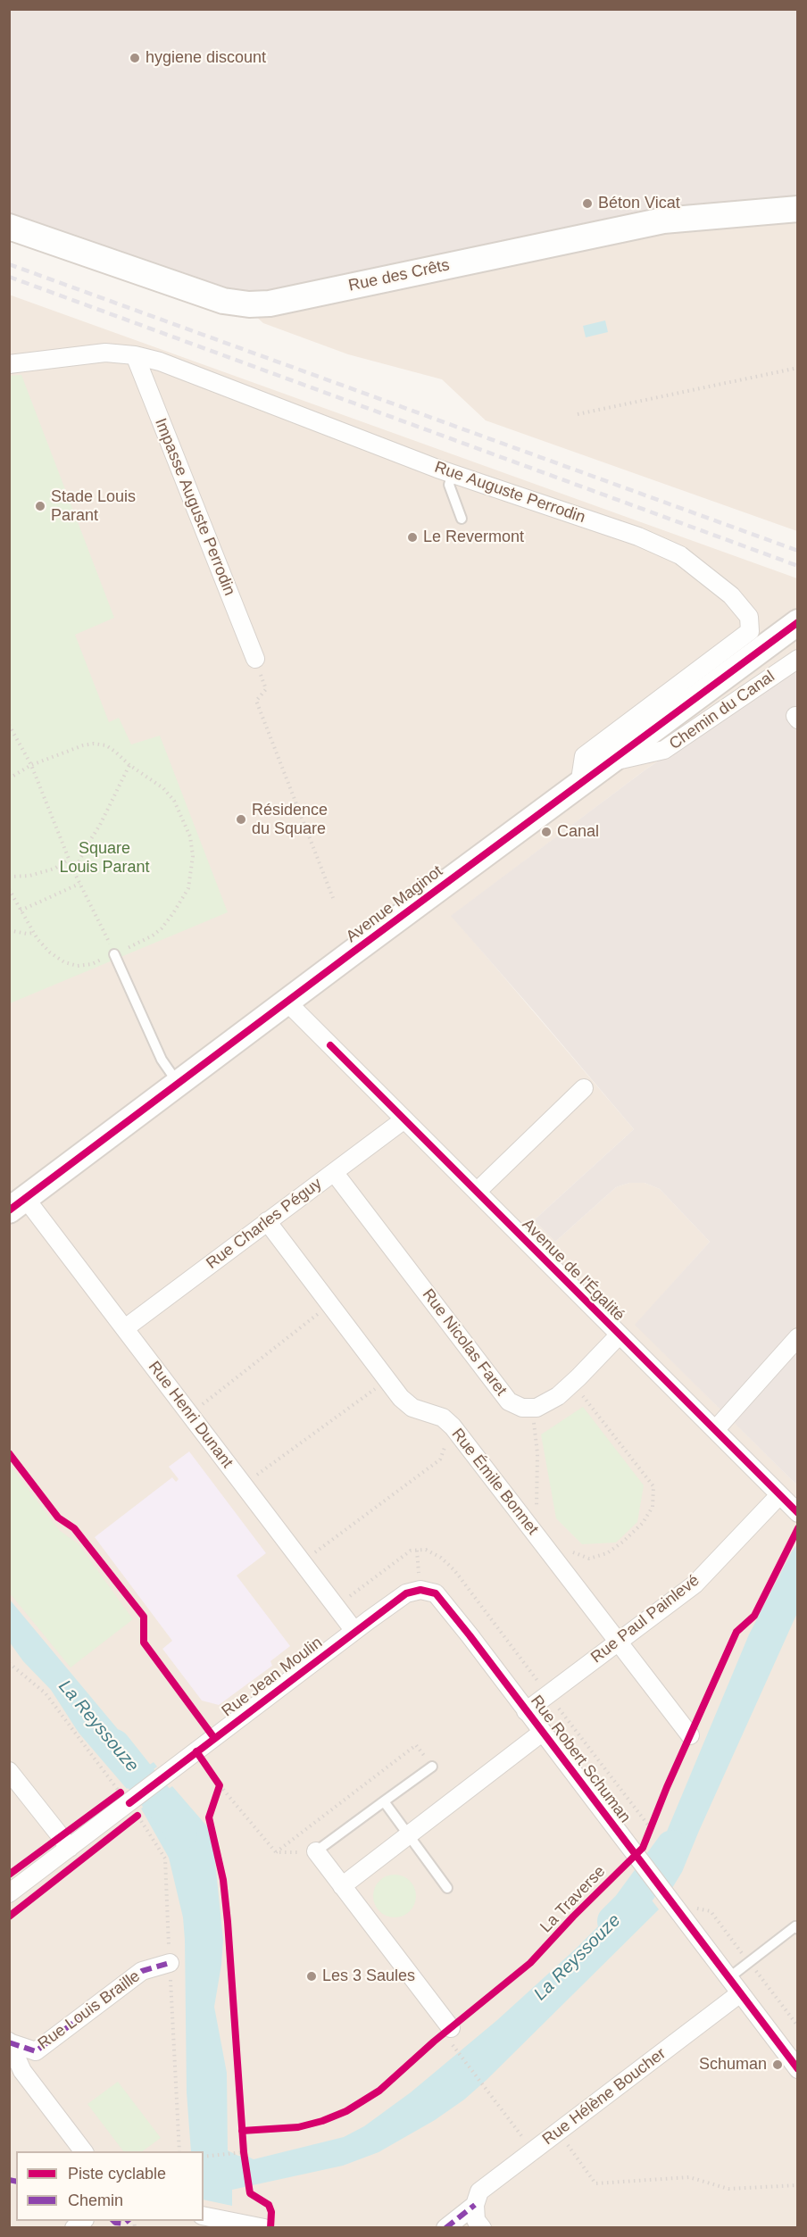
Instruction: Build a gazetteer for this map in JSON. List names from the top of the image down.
{
  "streets": {
    "main road": ["Rue des Crêts", "Avenue Maginot"],
    "street": [
      "Rue Auguste Perrodin",
      "Impasse Auguste Perrodin",
      "Chemin du Canal",
      "Rue Charles Péguy",
      "Avenue de l'Égalité",
      "Rue Nicolas Faret",
      "Rue Henri Dunant",
      "Rue Émile Bonnet",
      "Rue Paul Painlevé",
      "Rue Jean Moulin",
      "Rue Robert Schuman",
      "Rue Louis Braille",
      "Rue Hélène Boucher"
    ],
    "cycle path": ["La Traverse"]
  },
  "crossings": [
    ["Rue Auguste Perrodin", "Impasse Auguste Perrodin"],
    ["Rue Auguste Perrodin", "Avenue Maginot"],
    ["Chemin du Canal", "Avenue Maginot"],
    ["Avenue Maginot", "Avenue de l'Égalité"],
    ["Avenue Maginot", "Rue Henri Dunant"],
    ["Rue Charles Péguy", "Avenue de l'Égalité"],
    ["Rue Charles Péguy", "Rue Nicolas Faret"],
    ["Rue Charles Péguy", "Rue Henri Dunant"],
    ["Rue Charles Péguy", "Rue Émile Bonnet"],
    ["Avenue de l'Égalité", "Rue Paul Painlevé"],
    ["Rue Henri Dunant", "Rue Jean Moulin"],
    ["Rue Émile Bonnet", "Rue Paul Painlevé"],
    ["Rue Paul Painlevé", "Rue Robert Schuman"],
    ["Rue Robert Schuman", "Rue Hélène Boucher"]
  ],
  "water": ["La Reyssouze"],
  "parks": ["Square Louis Parant"],
  "places": [
    "hygiene discount",
    "Béton Vicat",
    "Stade Louis Parant",
    "Le Revermont",
    "Résidence du Square",
    "Canal",
    "Les 3 Saules",
    "Schuman"
  ],
  "legend": ["Piste cyclable", "Chemin"]
}
